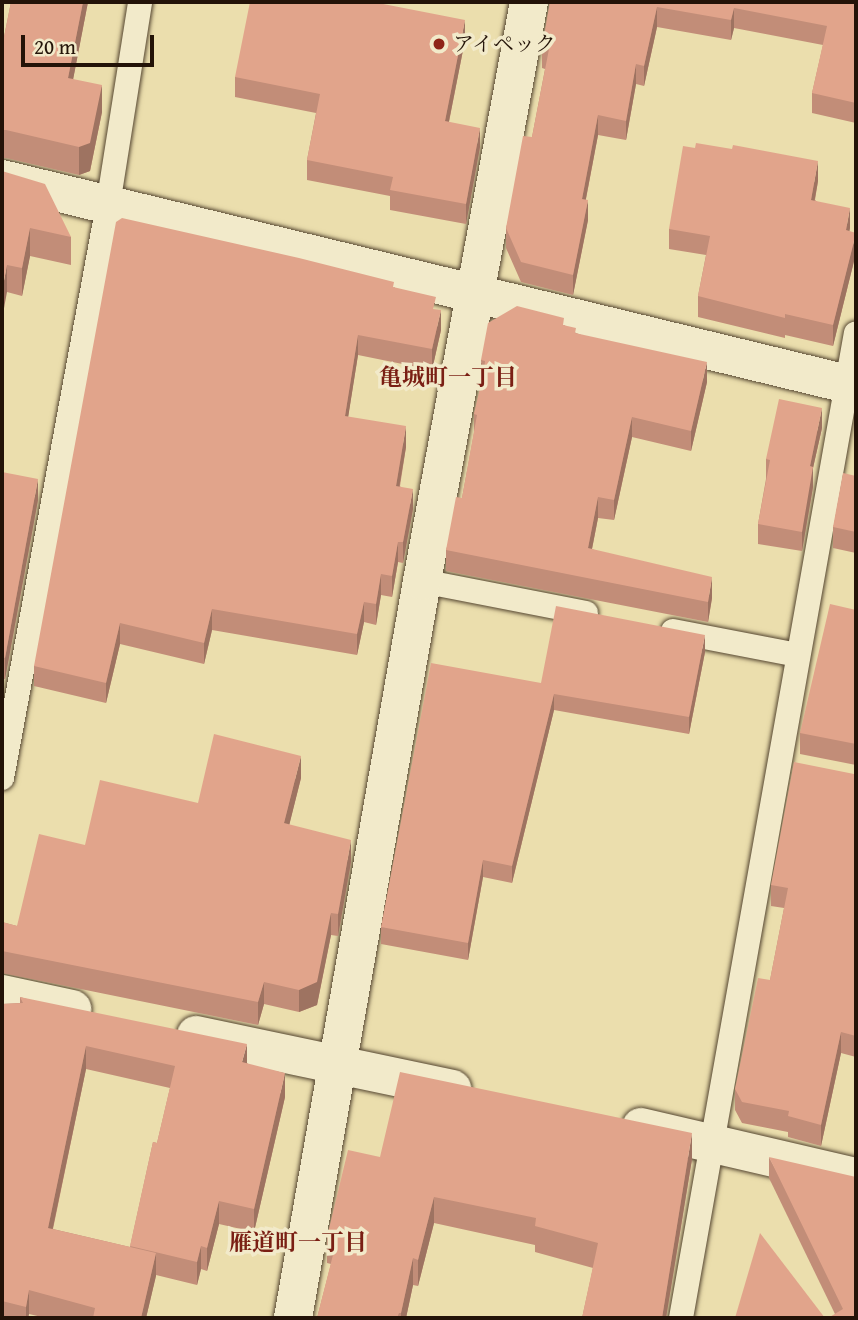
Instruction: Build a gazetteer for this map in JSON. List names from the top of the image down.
{
  "districts": ["亀城町一丁目", "雁道町一丁目"],
  "places": ["アイペック"],
  "scale_bar": "20 m"
}
